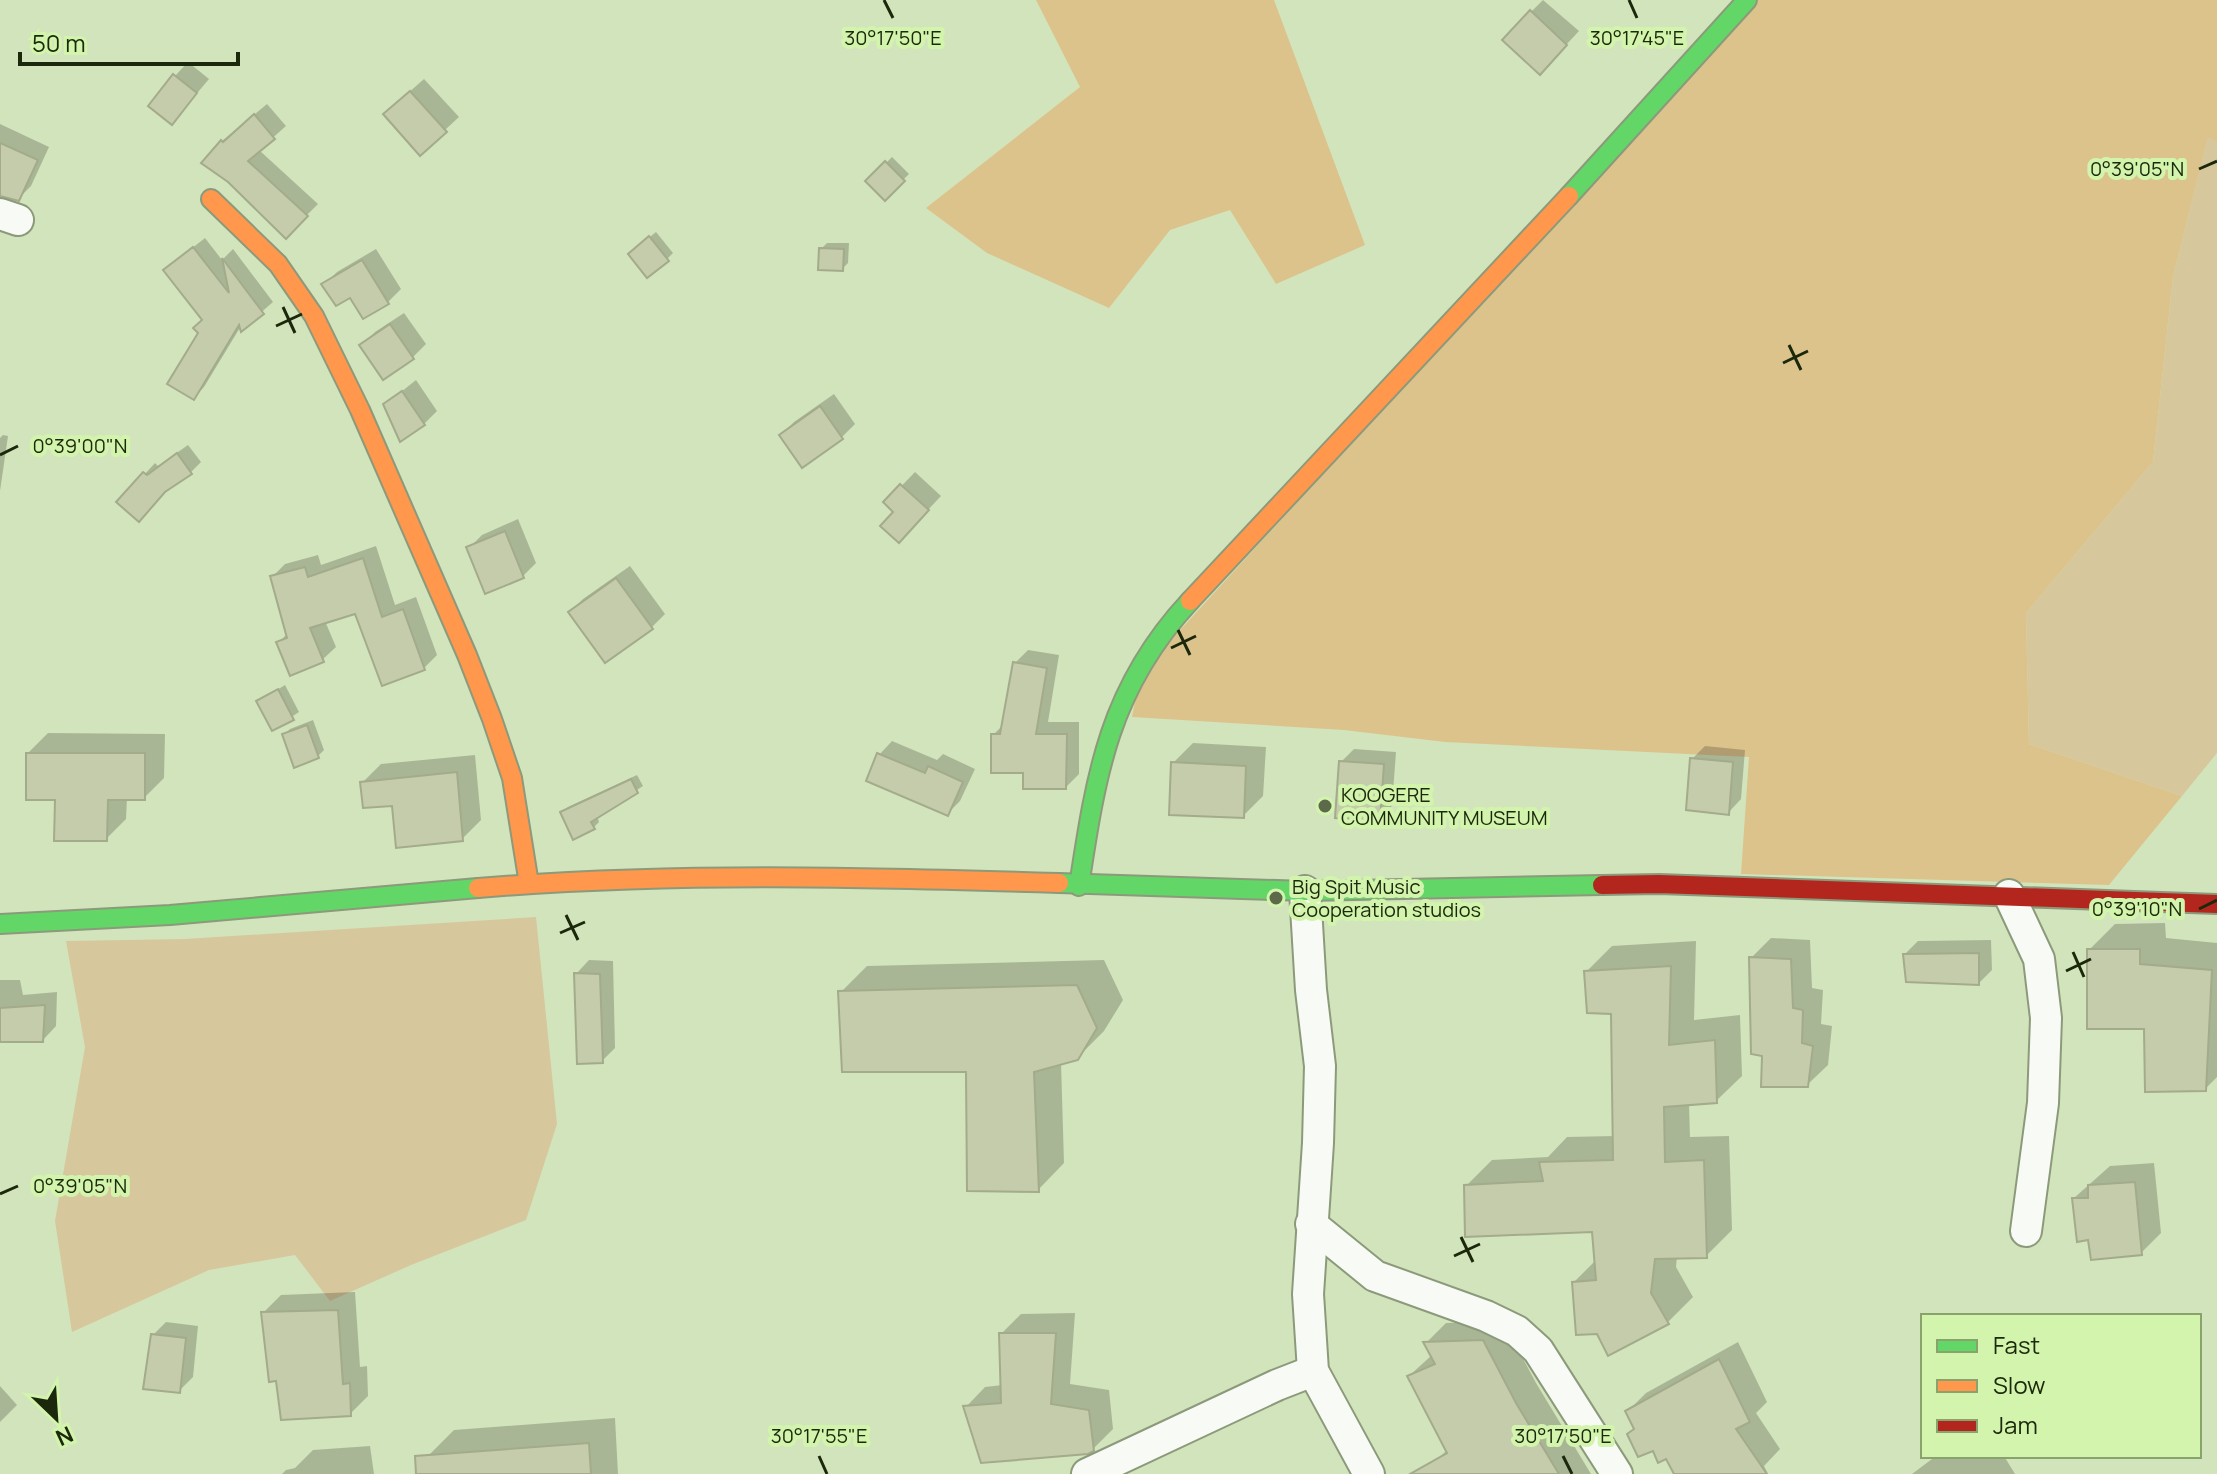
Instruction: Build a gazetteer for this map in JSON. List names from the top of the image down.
{
  "places": ["KOOGERE COMMUNITY MUSEUM", "Big Spit Music Cooperation studios"],
  "legend": ["Fast", "Slow", "Jam"],
  "scale_bar": "50 m",
  "north": "bottom right",
  "coordinates": [
    "30°17'50\"E",
    "30°17'45\"E",
    "0°39'05\"N",
    "0°39'00\"N",
    "0°39'10\"N",
    "30°17'55\"E"
  ]
}
